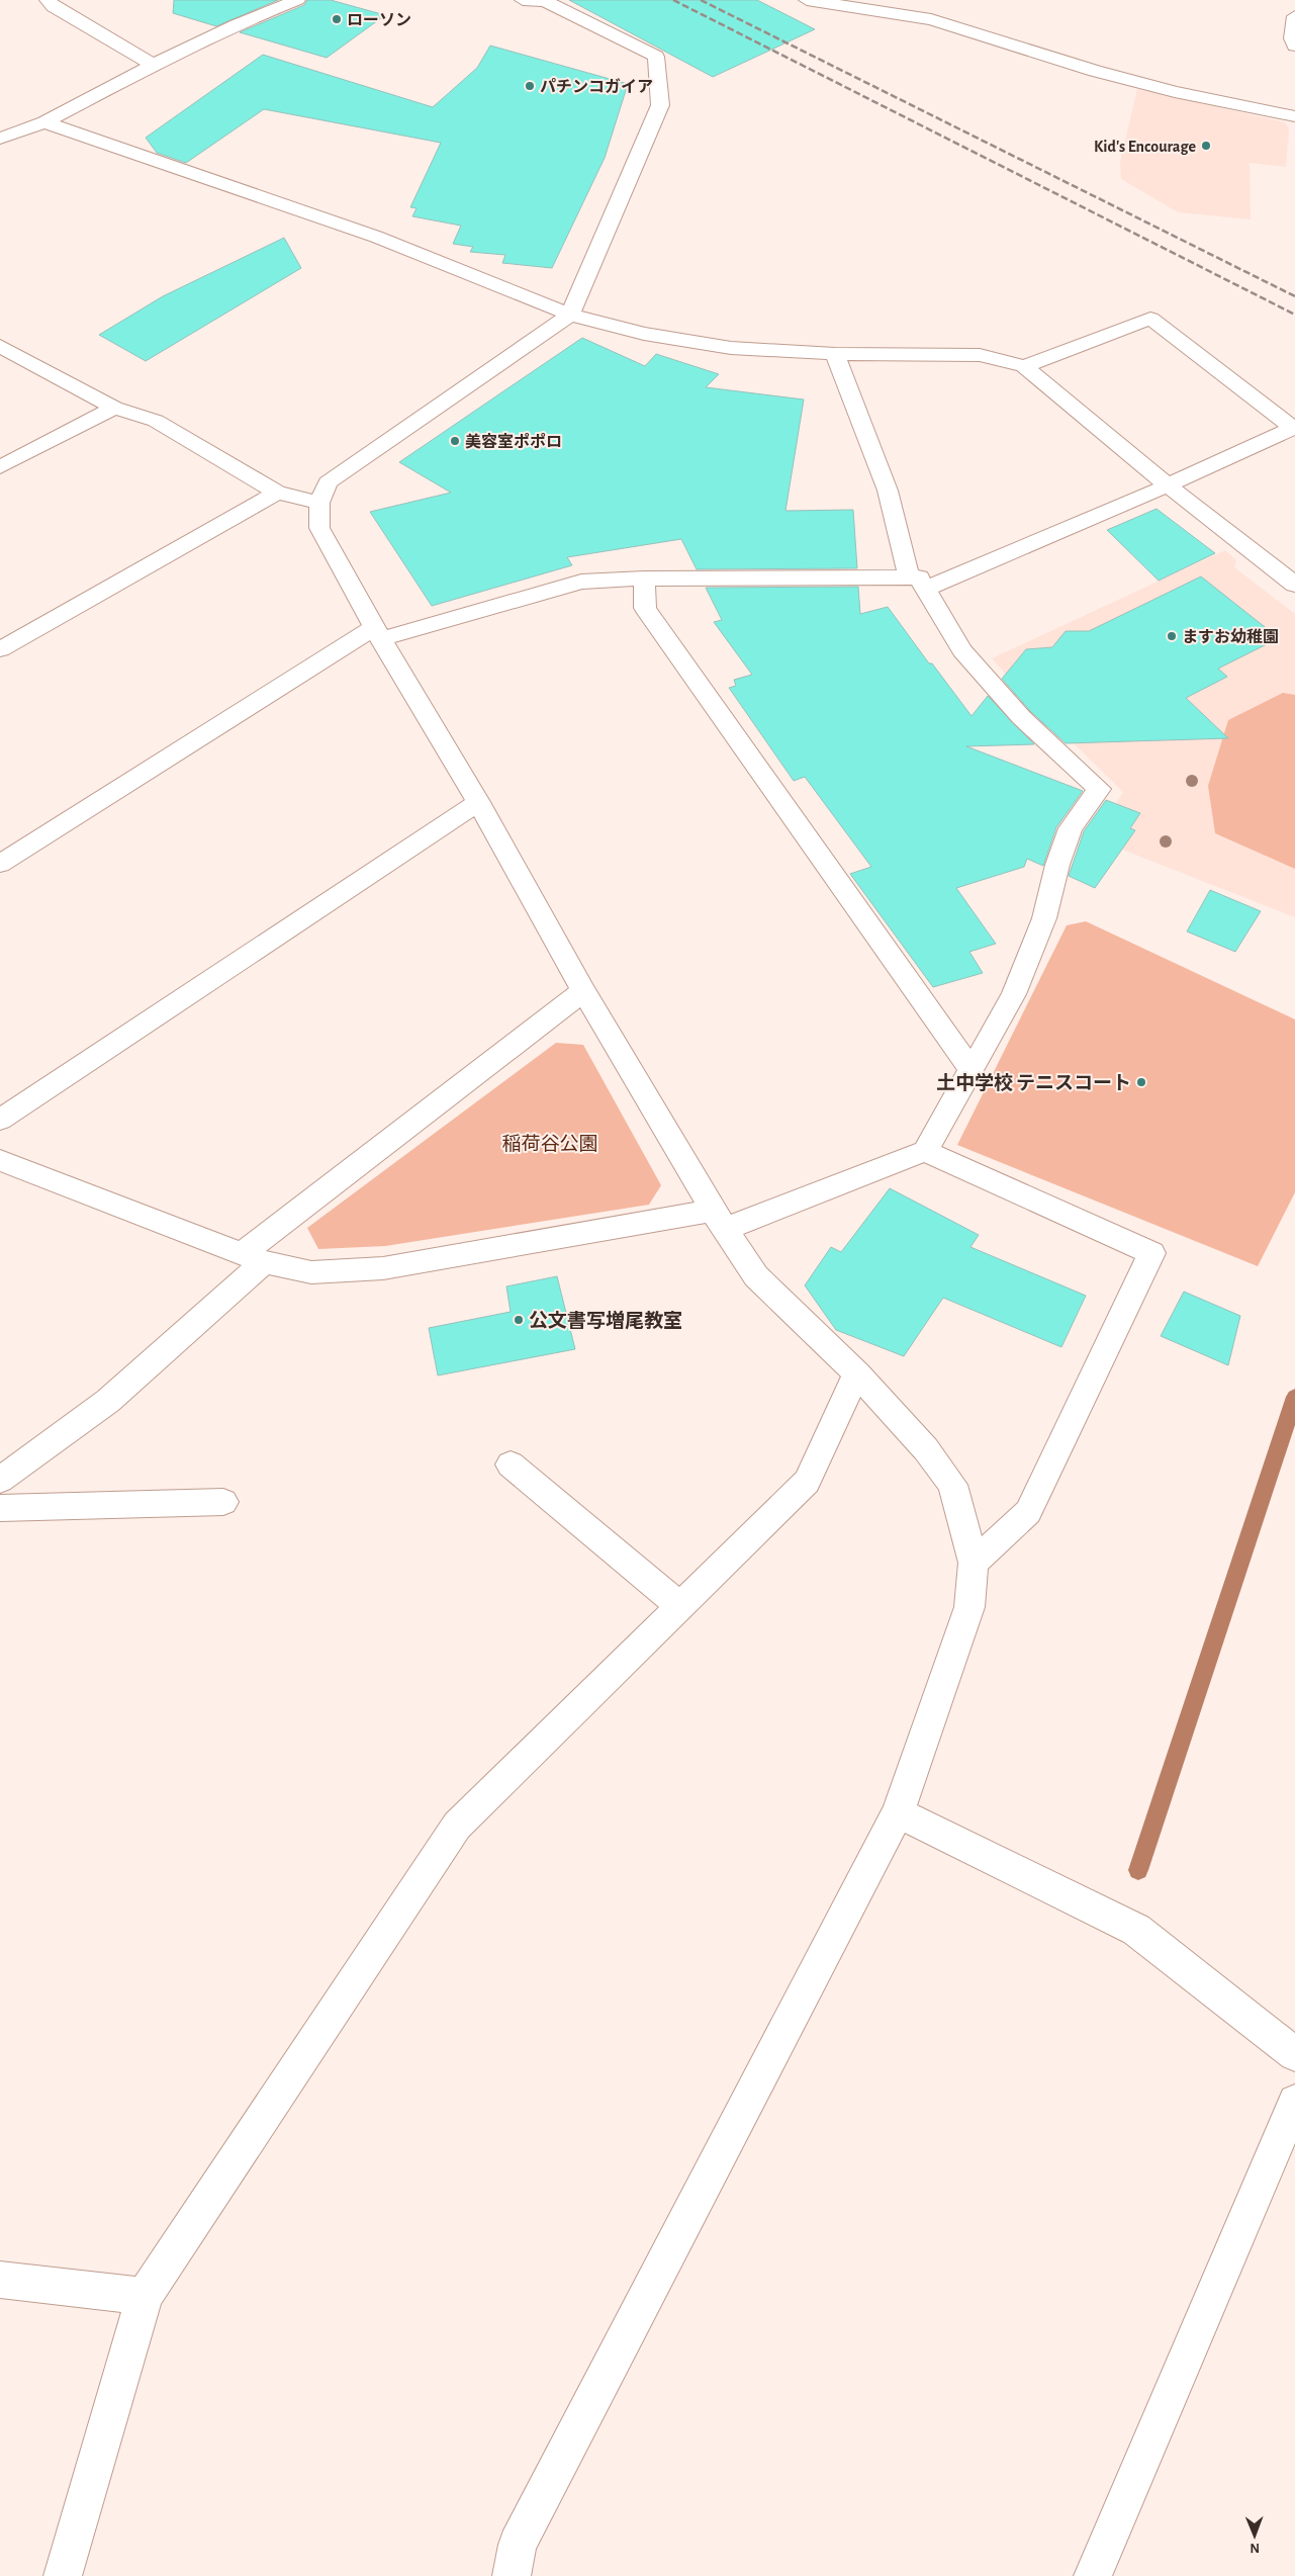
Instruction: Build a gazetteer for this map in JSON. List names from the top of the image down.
{
  "parks": ["稲荷谷公園"],
  "places": [
    "ローソン",
    "パチンコガイア",
    "Kid's Encourage",
    "美容室ポポロ",
    "ますお幼稚園",
    "土中学校 テニスコート",
    "公文書写増尾教室"
  ],
  "north": "bottom"
}
